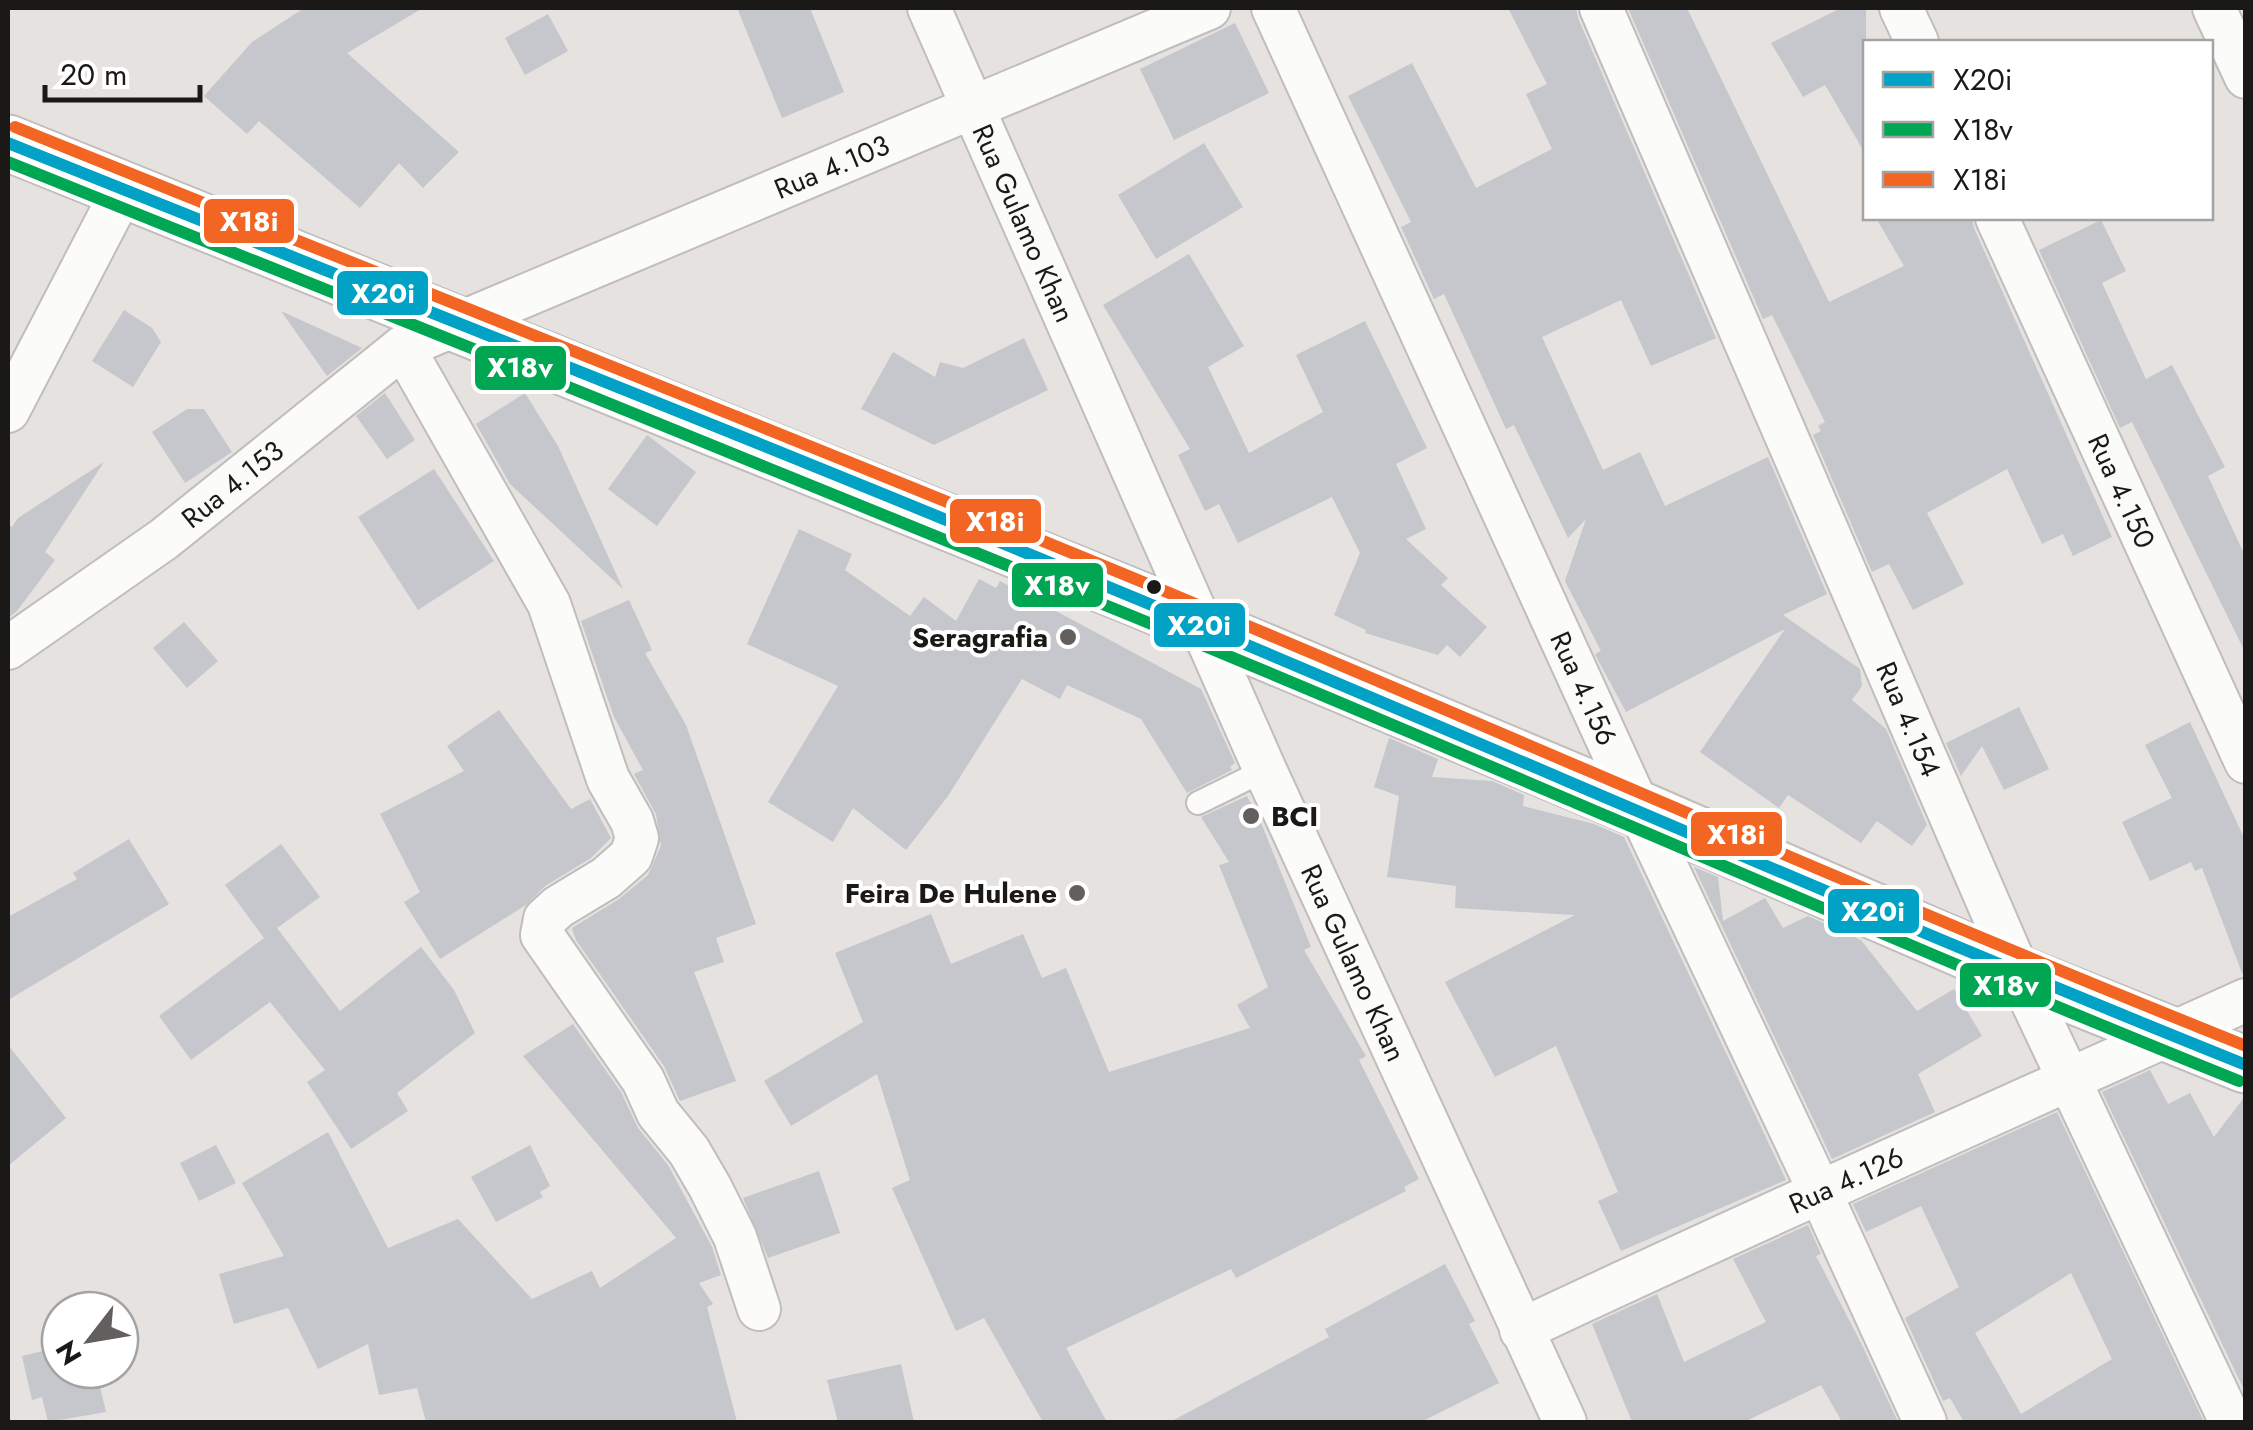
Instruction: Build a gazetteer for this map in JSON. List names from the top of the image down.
{
  "streets": {
    "street": [
      "Rua 4.103",
      "Rua Gulamo Khan",
      "Rua 4.153",
      "Rua 4.150",
      "Rua 4.156",
      "Rua 4.154",
      "Rua 4.126"
    ]
  },
  "crossings": [
    ["Rua 4.103", "Rua Gulamo Khan"],
    ["Rua 4.103", "Rua 4.153"],
    ["Rua Gulamo Khan", "Rua 4.126"],
    ["Rua 4.156", "Rua 4.126"],
    ["Rua 4.154", "Rua 4.126"]
  ],
  "places": ["Seragrafia", "BCI", "Feira De Hulene"],
  "lines": ["transit line X18i", "transit line X20i", "transit line X18v"],
  "legend": ["X20i", "X18v", "X18i"],
  "scale_bar": "20 m",
  "north": "bottom left"
}
